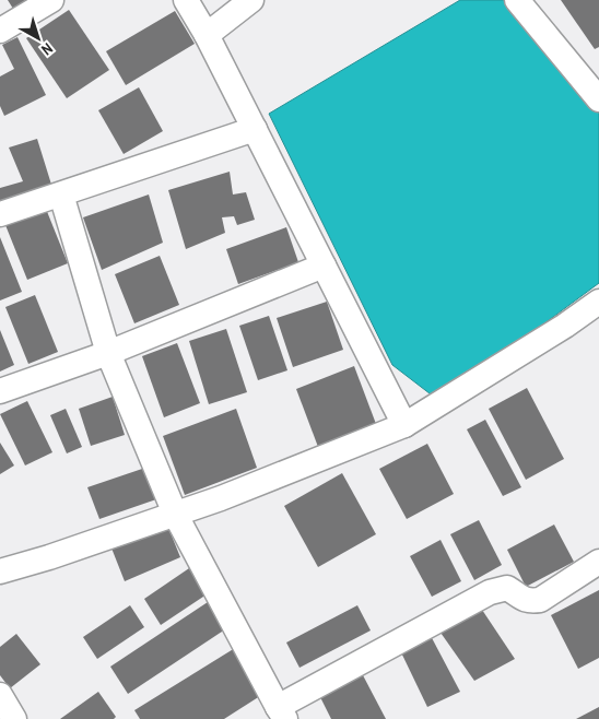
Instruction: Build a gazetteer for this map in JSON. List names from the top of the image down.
{
  "north": "bottom right"
}
